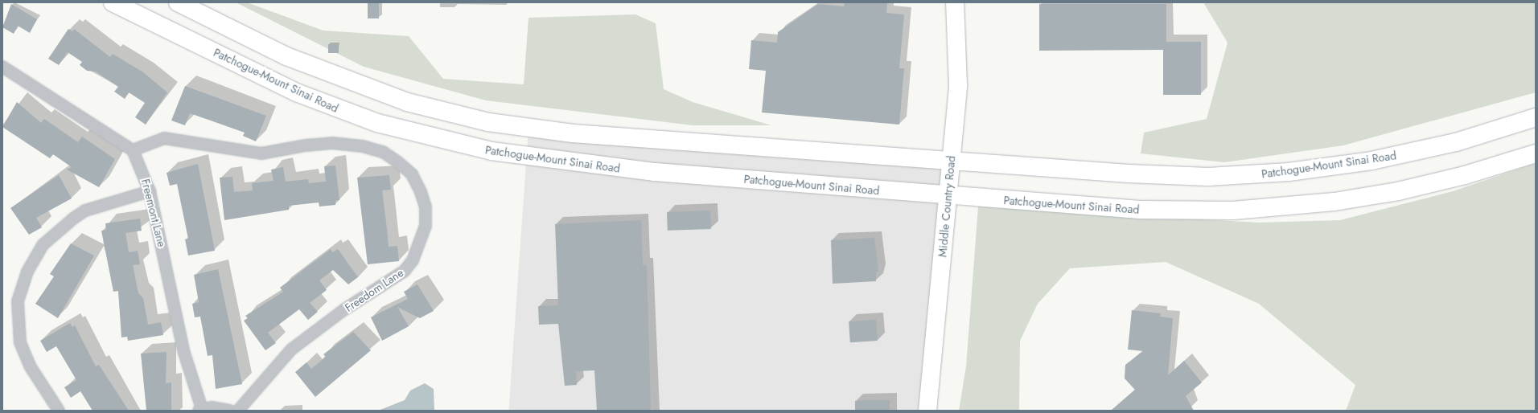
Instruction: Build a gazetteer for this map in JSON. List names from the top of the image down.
{
  "streets": {
    "main road": ["Patchogue-Mount Sinai Road", "Middle Country Road"],
    "street": ["Freemont Lane", "Freedom Lane"]
  },
  "crossings": [
    ["Patchogue-Mount Sinai Road", "Middle Country Road"],
    ["Freemont Lane", "Freedom Lane"]
  ]
}
